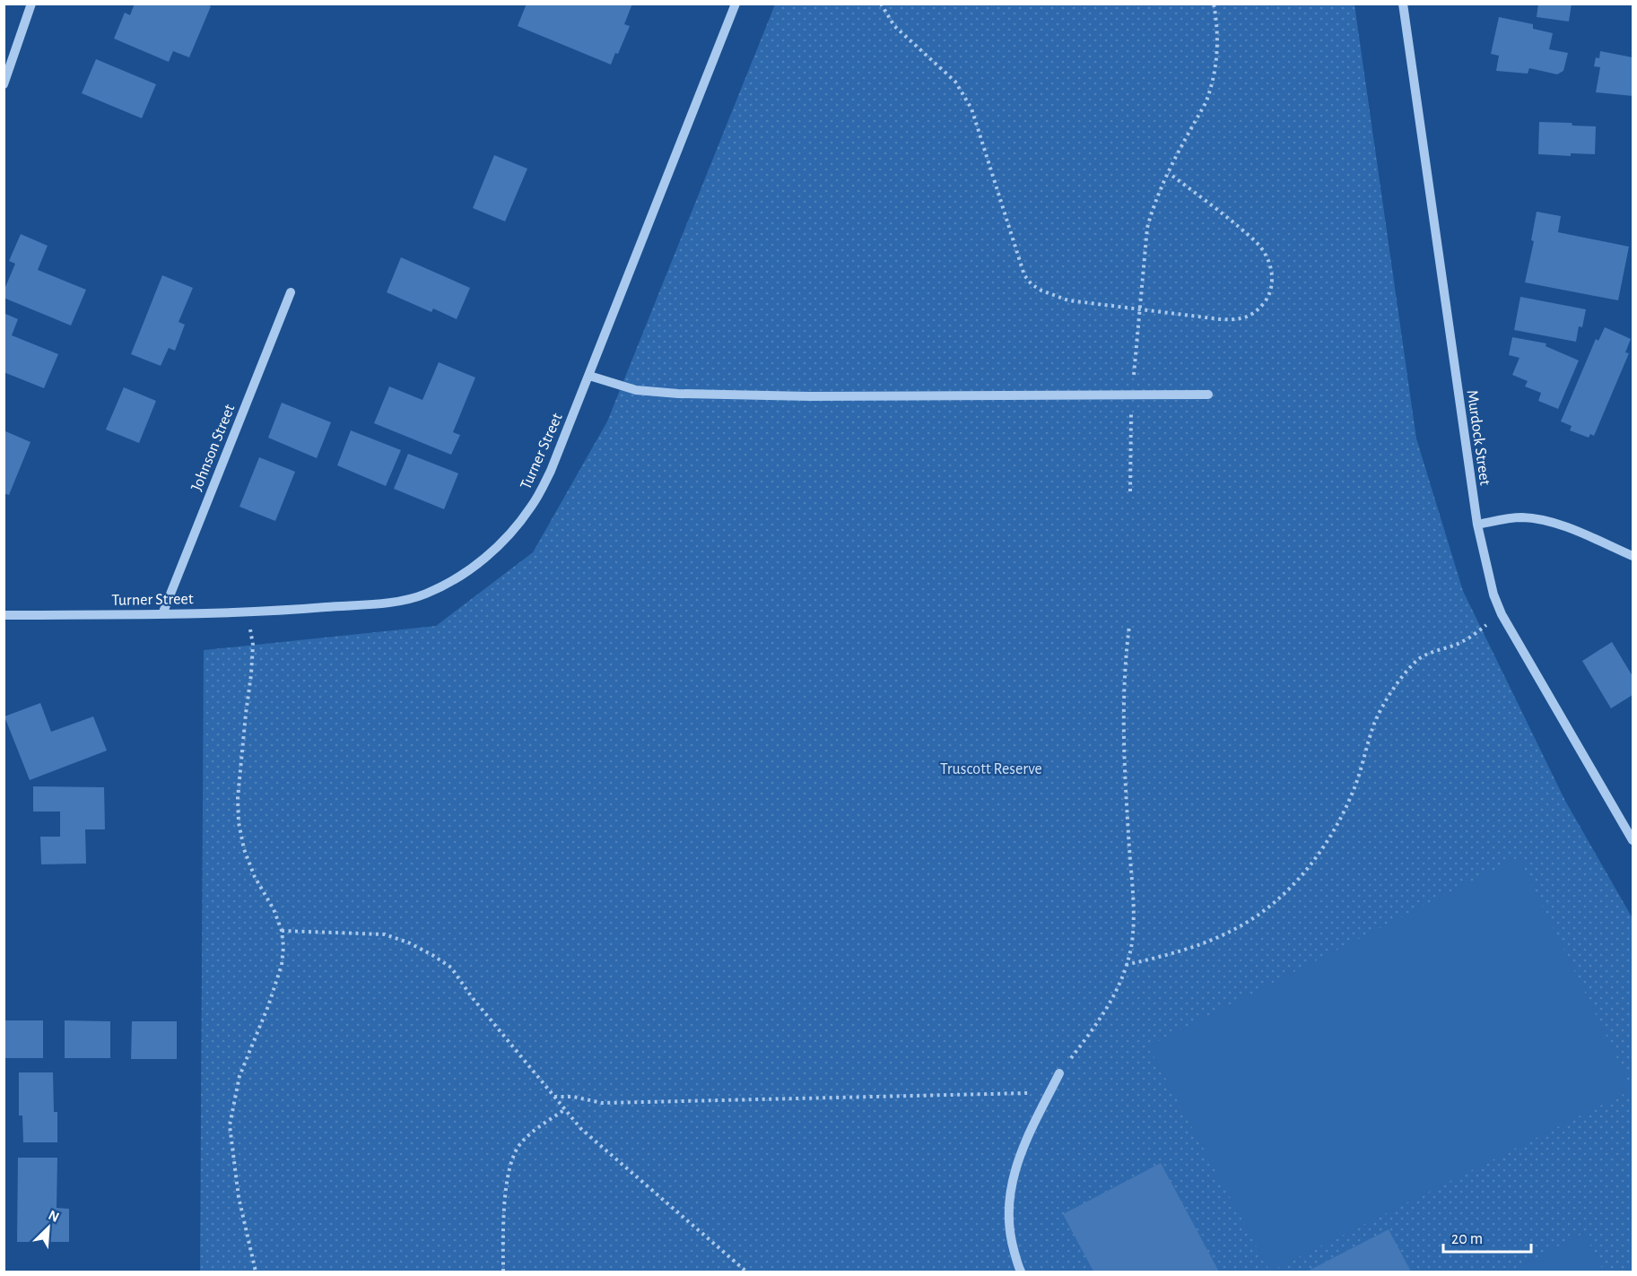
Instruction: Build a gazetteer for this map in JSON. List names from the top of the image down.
{
  "streets": {
    "street": ["Murdock Street", "Johnson Street", "Turner Street"]
  },
  "crossings": [
    ["Johnson Street", "Turner Street"]
  ],
  "parks": ["Truscott Reserve"],
  "scale_bar": "20 m",
  "north": "top right"
}
